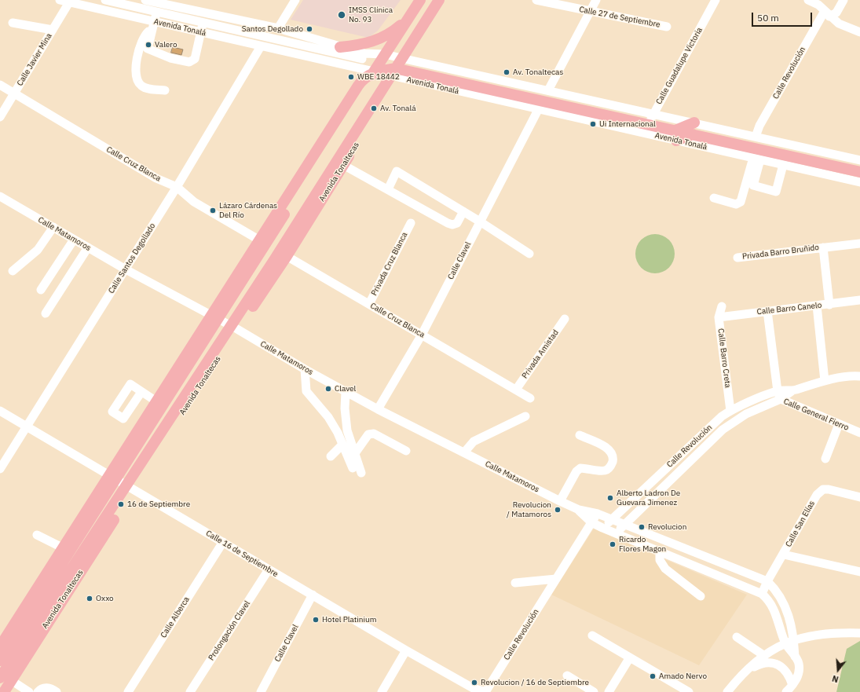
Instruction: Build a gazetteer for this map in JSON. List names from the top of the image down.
{
  "streets": {
    "main road": ["Avenida Tonalá", "Avenida Tonaltecas"],
    "street": [
      "Calle 27 de Septiembre",
      "Calle Javier Mina",
      "Calle Guadalupe Victoria",
      "Calle Revolución",
      "Calle Cruz Blanca",
      "Calle Matamoros",
      "Privada Barro Bruñido",
      "Calle Santos Degollado",
      "Calle Clavel",
      "Privada Cruz Blanca",
      "Calle Barro Canelo",
      "Privada Amistad",
      "Calle Barro Creta",
      "Calle General Fierro",
      "Calle San Elías",
      "Calle 16 de Septiembre",
      "Calle Alberca",
      "Prolongación Clavel"
    ]
  },
  "crossings": [
    ["Avenida Tonalá", "Calle Javier Mina"],
    ["Avenida Tonalá", "Calle Guadalupe Victoria"],
    ["Avenida Tonalá", "Avenida Tonaltecas"],
    ["Avenida Tonalá", "Calle Santos Degollado"],
    ["Avenida Tonalá", "Calle Clavel"],
    ["Calle Javier Mina", "Calle Cruz Blanca"],
    ["Calle Revolución", "Calle Matamoros"],
    ["Calle Revolución", "Calle Barro Creta"],
    ["Calle Revolución", "Calle General Fierro"],
    ["Calle Revolución", "Calle 16 de Septiembre"],
    ["Calle Cruz Blanca", "Avenida Tonaltecas"],
    ["Calle Cruz Blanca", "Calle Santos Degollado"],
    ["Calle Cruz Blanca", "Calle Clavel"],
    ["Calle Cruz Blanca", "Privada Cruz Blanca"],
    ["Calle Cruz Blanca", "Privada Amistad"],
    ["Avenida Tonaltecas", "Calle Matamoros"],
    ["Avenida Tonaltecas", "Calle 16 de Septiembre"],
    ["Calle Matamoros", "Calle Santos Degollado"],
    ["Calle Matamoros", "Calle Clavel"],
    ["Calle Matamoros", "Calle San Elías"],
    ["Calle Santos Degollado", "Calle 16 de Septiembre"],
    ["Calle Clavel", "Calle 16 de Septiembre"],
    ["Calle Barro Canelo", "Calle Barro Creta"],
    ["Calle 16 de Septiembre", "Calle Alberca"],
    ["Calle 16 de Septiembre", "Prolongación Clavel"]
  ],
  "places": [
    "IMSS Clínica No. 93",
    "Santos Degollado",
    "Valero",
    "Av. Tonaltecas",
    "WBE 18442",
    "Av. Tonalá",
    "Ui Internacional",
    "Lázaro Cárdenas Del Río",
    "Clavel",
    "Alberto Ladron De Guevara Jimenez",
    "16 de Septiembre",
    "Revolucion / Matamoros",
    "Revolucion",
    "Ricardo Flores Magon",
    "Oxxo",
    "Hotel Platinium",
    "Amado Nervo",
    "Revolucion / 16 de Septiembre"
  ],
  "scale_bar": "50 m",
  "north": "bottom"
}
